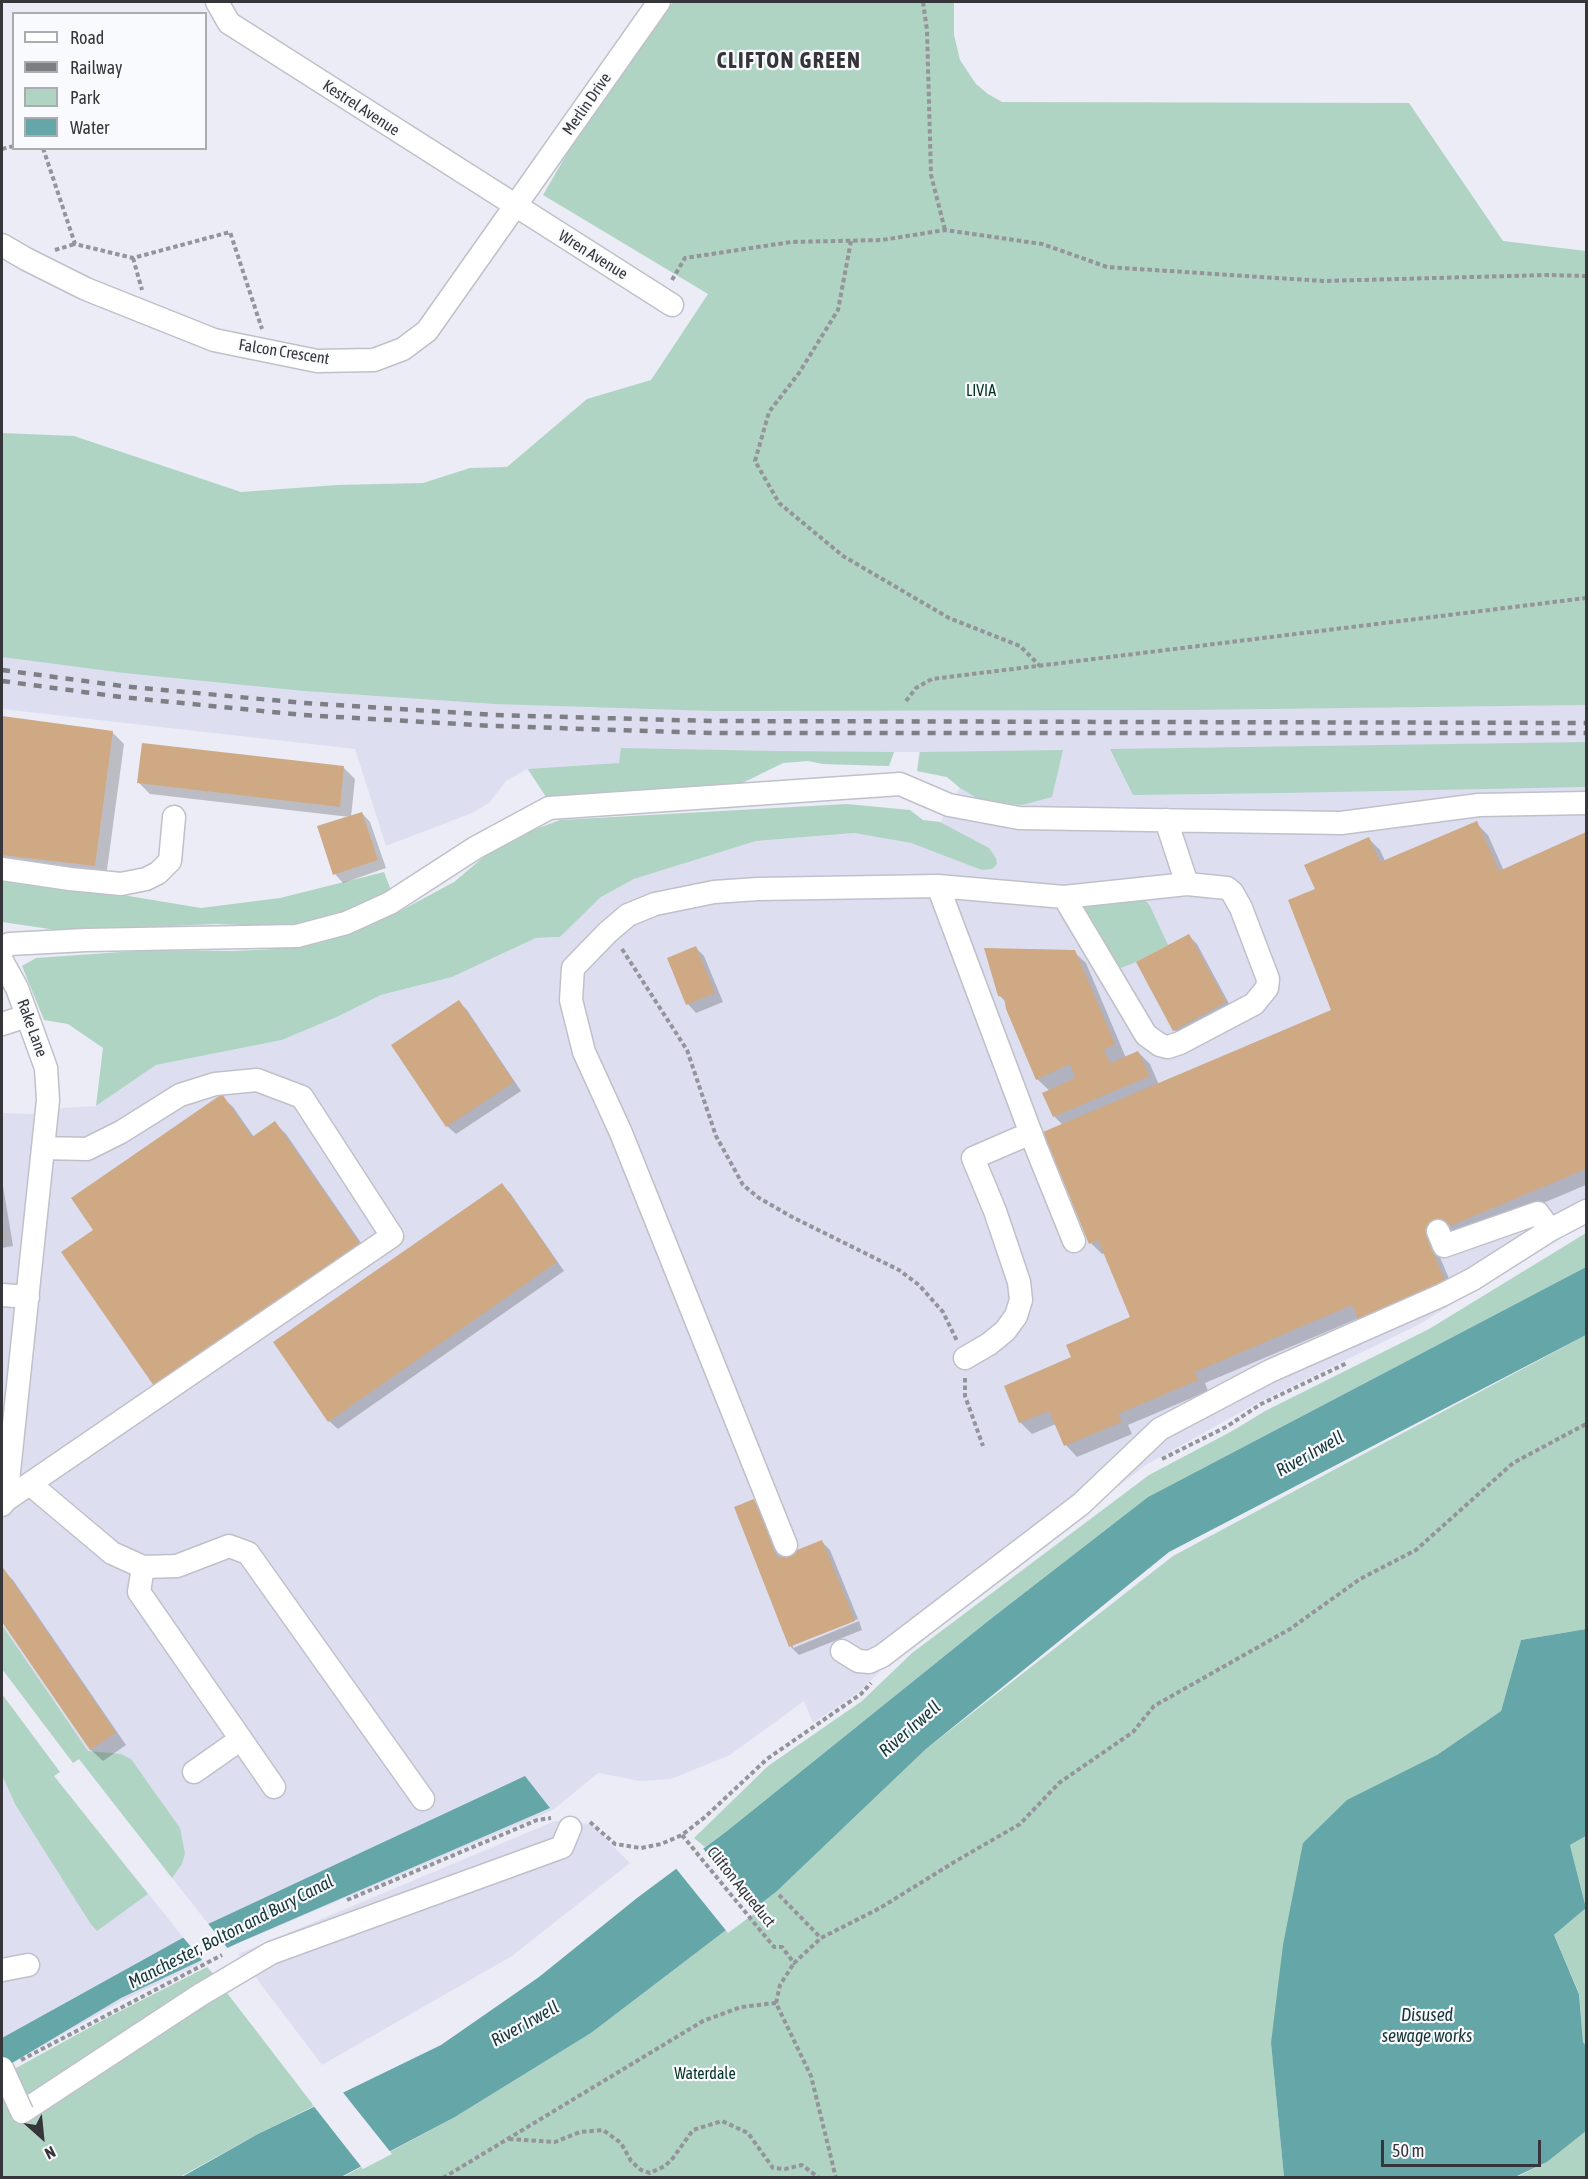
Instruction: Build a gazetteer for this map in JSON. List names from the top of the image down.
{
  "streets": {
    "street": [
      "Merlin Drive",
      "Kestrel Avenue",
      "Wren Avenue",
      "Falcon Crescent",
      "Rake Lane"
    ],
    "path": ["Clifton Aqueduct"]
  },
  "crossings": [
    ["Merlin Drive", "Kestrel Avenue"],
    ["Merlin Drive", "Wren Avenue"],
    ["Merlin Drive", "Falcon Crescent"],
    ["Kestrel Avenue", "Wren Avenue"],
    ["Kestrel Avenue", "Falcon Crescent"],
    ["Wren Avenue", "Falcon Crescent"]
  ],
  "districts": ["CLIFTON GREEN"],
  "water": ["River Irwell", "Manchester, Bolton and Bury Canal", "Disused sewage works"],
  "parks": ["LIVIA", "Waterdale"],
  "legend": [
    "Road",
    "Railway",
    "Park",
    "Water"
  ],
  "scale_bar": "50 m",
  "north": "bottom right"
}
